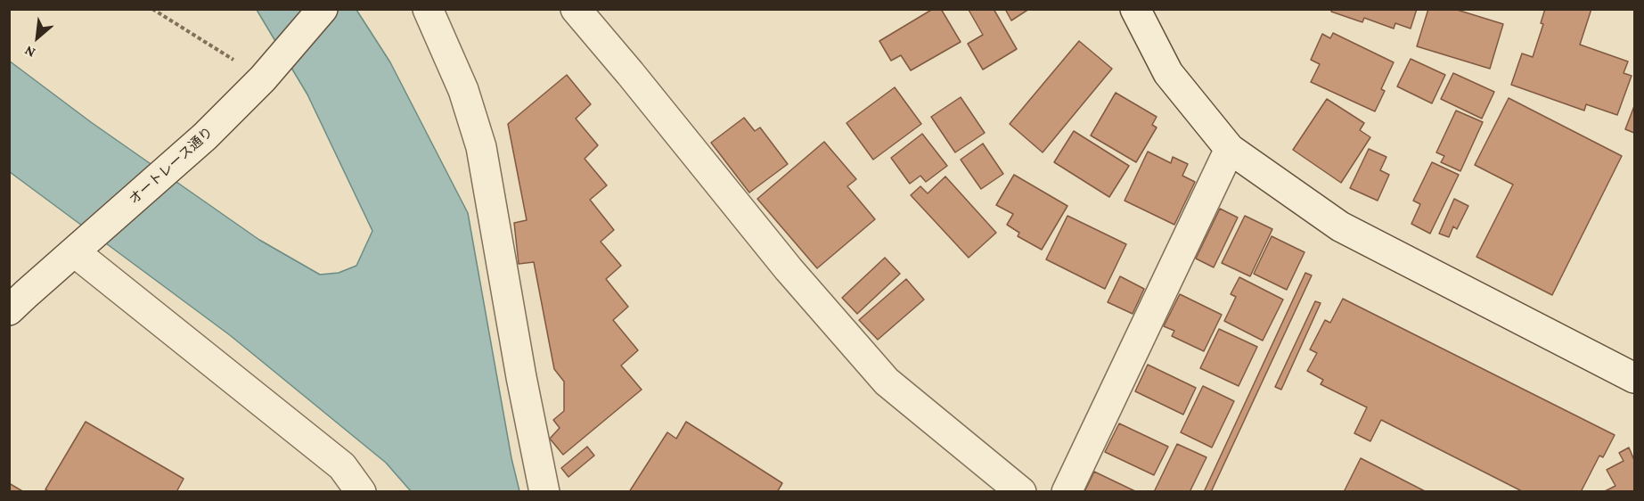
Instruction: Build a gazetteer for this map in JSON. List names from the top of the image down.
{
  "streets": {
    "street": ["オートレース通り"]
  },
  "north": "bottom left"
}
